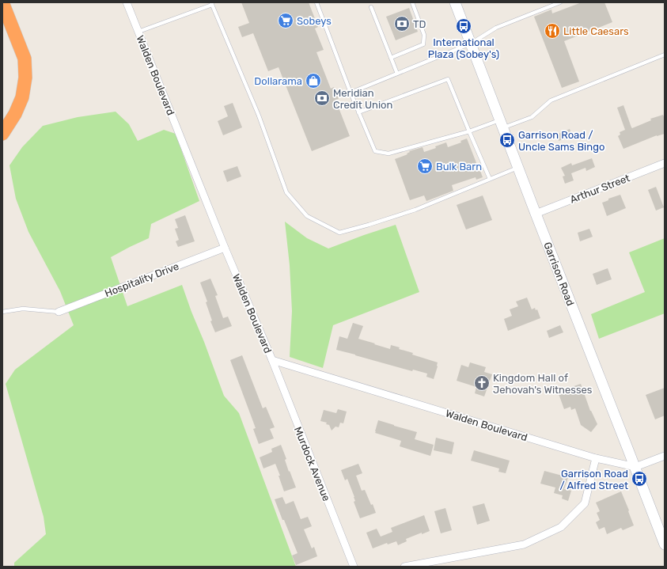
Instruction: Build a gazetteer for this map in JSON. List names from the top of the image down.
{
  "streets": {
    "main road": ["Garrison Road"],
    "street": [
      "Walden Boulevard",
      "Arthur Street",
      "Hospitality Drive",
      "Murdock Avenue"
    ]
  },
  "crossings": [
    ["Walden Boulevard", "Garrison Road"],
    ["Walden Boulevard", "Hospitality Drive"],
    ["Walden Boulevard", "Murdock Avenue"],
    ["Arthur Street", "Garrison Road"]
  ],
  "places": {
    "supermarket": ["Sobeys", "Bulk Barn"],
    "bank": ["TD", "Meridian Credit Union"],
    "bus stop": ["International Plaza (Sobey's)", "Garrison Road / Uncle Sams Bingo", "Garrison Road / Alfred Street"],
    "restaurant": ["Little Caesars"],
    "shop": ["Dollarama"],
    "church": ["Kingdom Hall of Jehovah's Witnesses"]
  }
}
